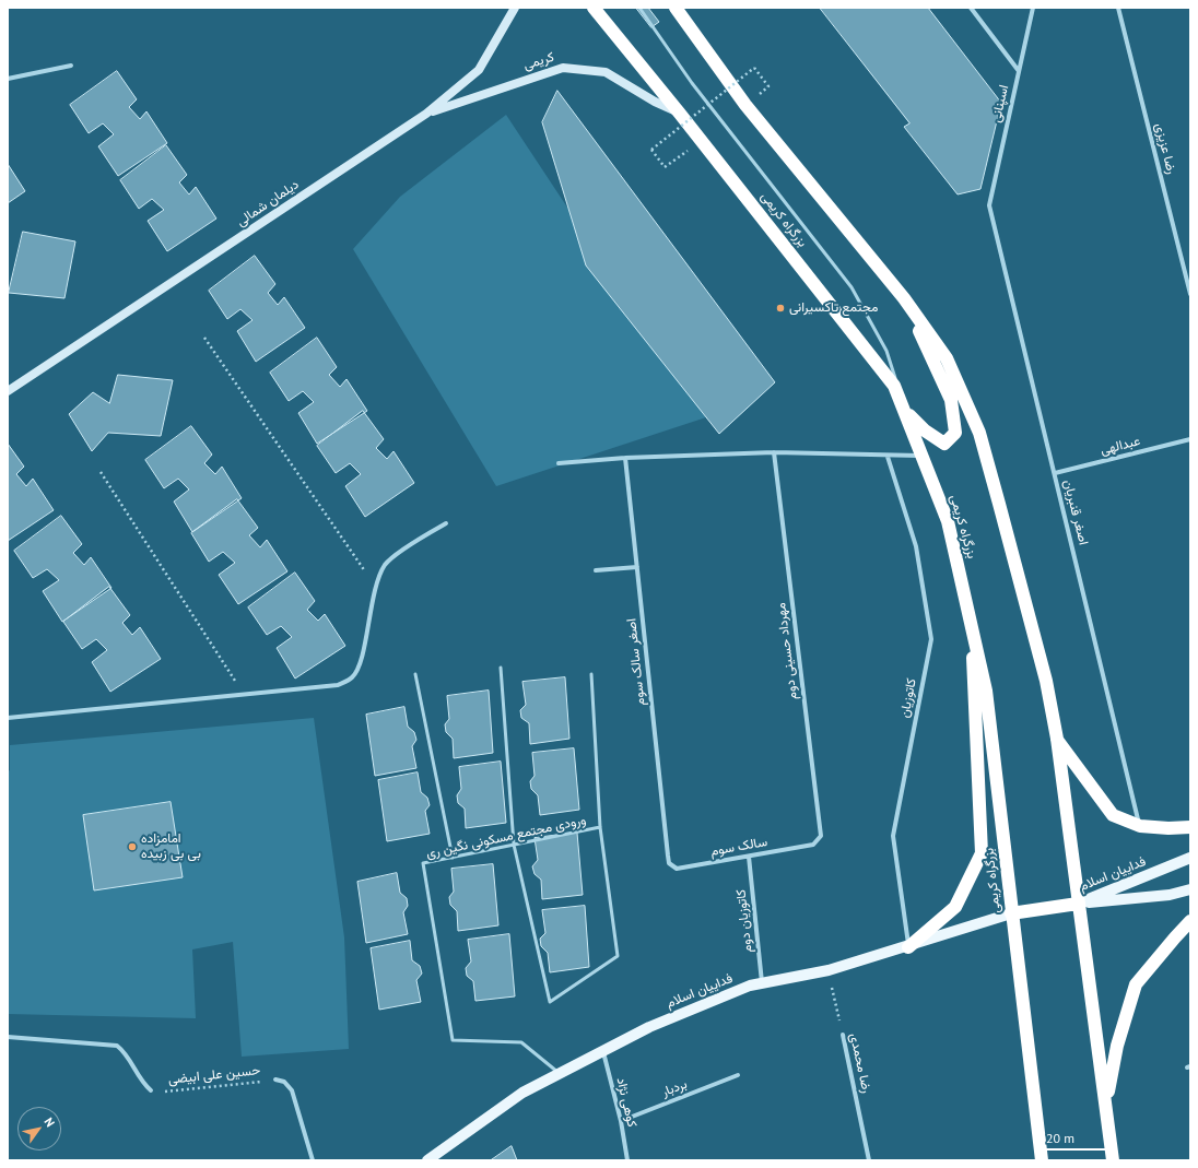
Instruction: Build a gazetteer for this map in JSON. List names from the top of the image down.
{
  "streets": {
    "highway": ["بزرگراه کریمی"],
    "main road": ["فداییان اسلام"],
    "street": [
      "کریمی",
      "اسپنانی",
      "رضا عزیزی",
      "دیلمان شمالی",
      "عبدالهی",
      "اصغر قنبریان",
      "مهرداد حسینی دوم",
      "اصغر سالک سوم",
      "کاتوزیان",
      "سالک سوم",
      "کاتوزیان دوم",
      "رضا محمدی",
      "حسین علی ابیضی",
      "بردبار",
      "کوهی نژاد"
    ],
    "lane": ["ورودی مجتمع مسکونی نگین ری"]
  },
  "crossings": [
    ["کریمی", "دیلمان شمالی"],
    ["کریمی", "بزرگراه کریمی"],
    ["اسپنانی", "اصغر قنبریان"],
    ["بزرگراه کریمی", "فداییان اسلام"],
    ["عبدالهی", "اصغر قنبریان"],
    ["مهرداد حسینی دوم", "سالک سوم"],
    ["اصغر سالک سوم", "سالک سوم"],
    ["کاتوزیان", "فداییان اسلام"],
    ["ورودی مجتمع مسکونی نگین ری", "فداییان اسلام"],
    ["سالک سوم", "کاتوزیان دوم"],
    ["فداییان اسلام", "کاتوزیان دوم"],
    ["فداییان اسلام", "رضا محمدی"],
    ["فداییان اسلام", "کوهی نژاد"],
    ["بردبار", "کوهی نژاد"]
  ],
  "places": ["مجتمع تاکسیرانی", "امامزاده بی بی زبیده"],
  "scale_bar": "20 m",
  "north": "top right"
}
